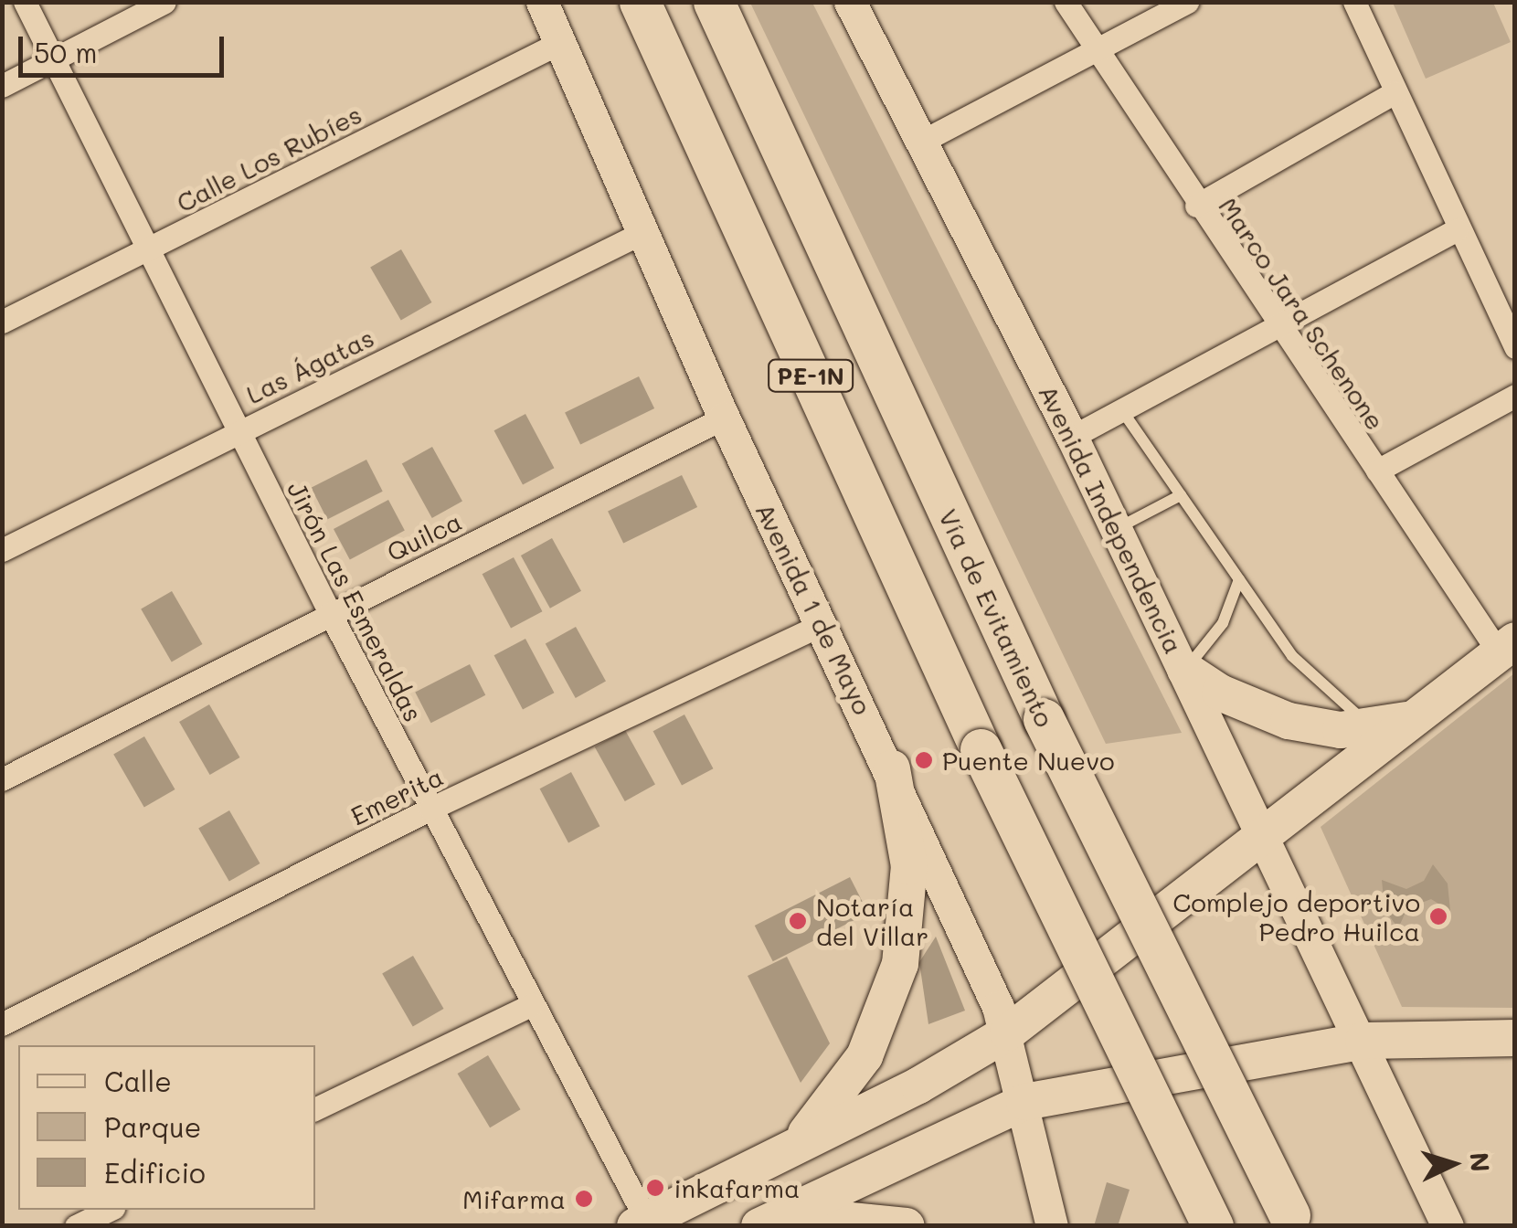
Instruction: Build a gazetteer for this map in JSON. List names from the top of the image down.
{
  "streets": {
    "highway": ["PE-1N", "Vía de Evitamiento"],
    "main road": ["Avenida Independencia", "Avenida 1 de Mayo"],
    "street": [
      "Calle Los Rubíes",
      "Marco Jara Schenone",
      "Las Ágatas",
      "Quilca",
      "Jirón Las Esmeraldas",
      "Emerita"
    ]
  },
  "crossings": [
    ["Calle Los Rubíes", "Jirón Las Esmeraldas"],
    ["Calle Los Rubíes", "Avenida 1 de Mayo"],
    ["Las Ágatas", "Jirón Las Esmeraldas"],
    ["Las Ágatas", "Avenida 1 de Mayo"],
    ["Quilca", "Jirón Las Esmeraldas"],
    ["Quilca", "Avenida 1 de Mayo"],
    ["Jirón Las Esmeraldas", "Emerita"],
    ["Avenida 1 de Mayo", "Emerita"]
  ],
  "places": [
    "Puente Nuevo",
    "Complejo deportivo Pedro Huilca",
    "Notaría del Villar",
    "inkafarma",
    "Mifarma"
  ],
  "legend": ["Calle", "Parque", "Edificio"],
  "scale_bar": "50 m",
  "north": "right"
}
